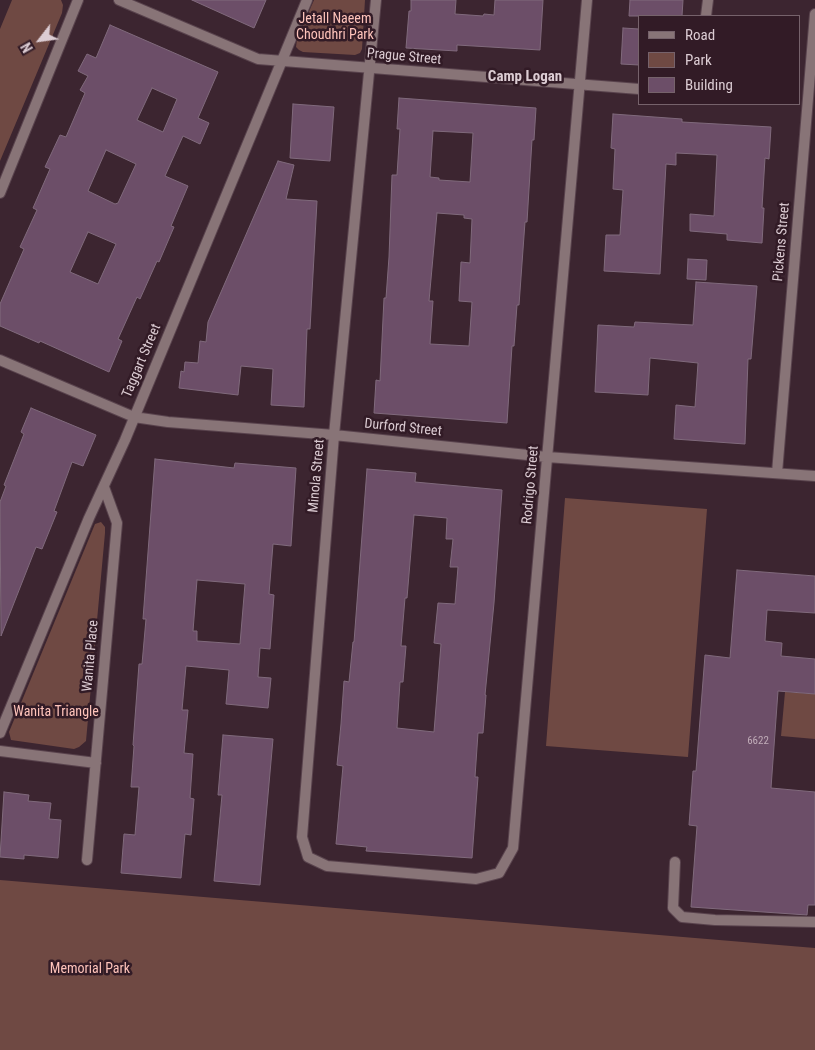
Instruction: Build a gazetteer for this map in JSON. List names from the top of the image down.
{
  "streets": {
    "street": [
      "Prague Street",
      "Pickens Street",
      "Taggart Street",
      "Durford Street",
      "Minola Street",
      "Rodrigo Street",
      "Wanita Place"
    ]
  },
  "crossings": [
    ["Prague Street", "Taggart Street"],
    ["Prague Street", "Minola Street"],
    ["Prague Street", "Rodrigo Street"],
    ["Pickens Street", "Durford Street"],
    ["Taggart Street", "Durford Street"],
    ["Taggart Street", "Wanita Place"],
    ["Durford Street", "Minola Street"],
    ["Durford Street", "Rodrigo Street"],
    ["Minola Street", "Rodrigo Street"]
  ],
  "districts": ["Camp Logan"],
  "parks": ["Jetall Naeem Choudhri Park", "Wanita Triangle", "Memorial Park"],
  "house_numbers": ["6622"],
  "legend": ["Road", "Park", "Building"],
  "north": "bottom left"
}
